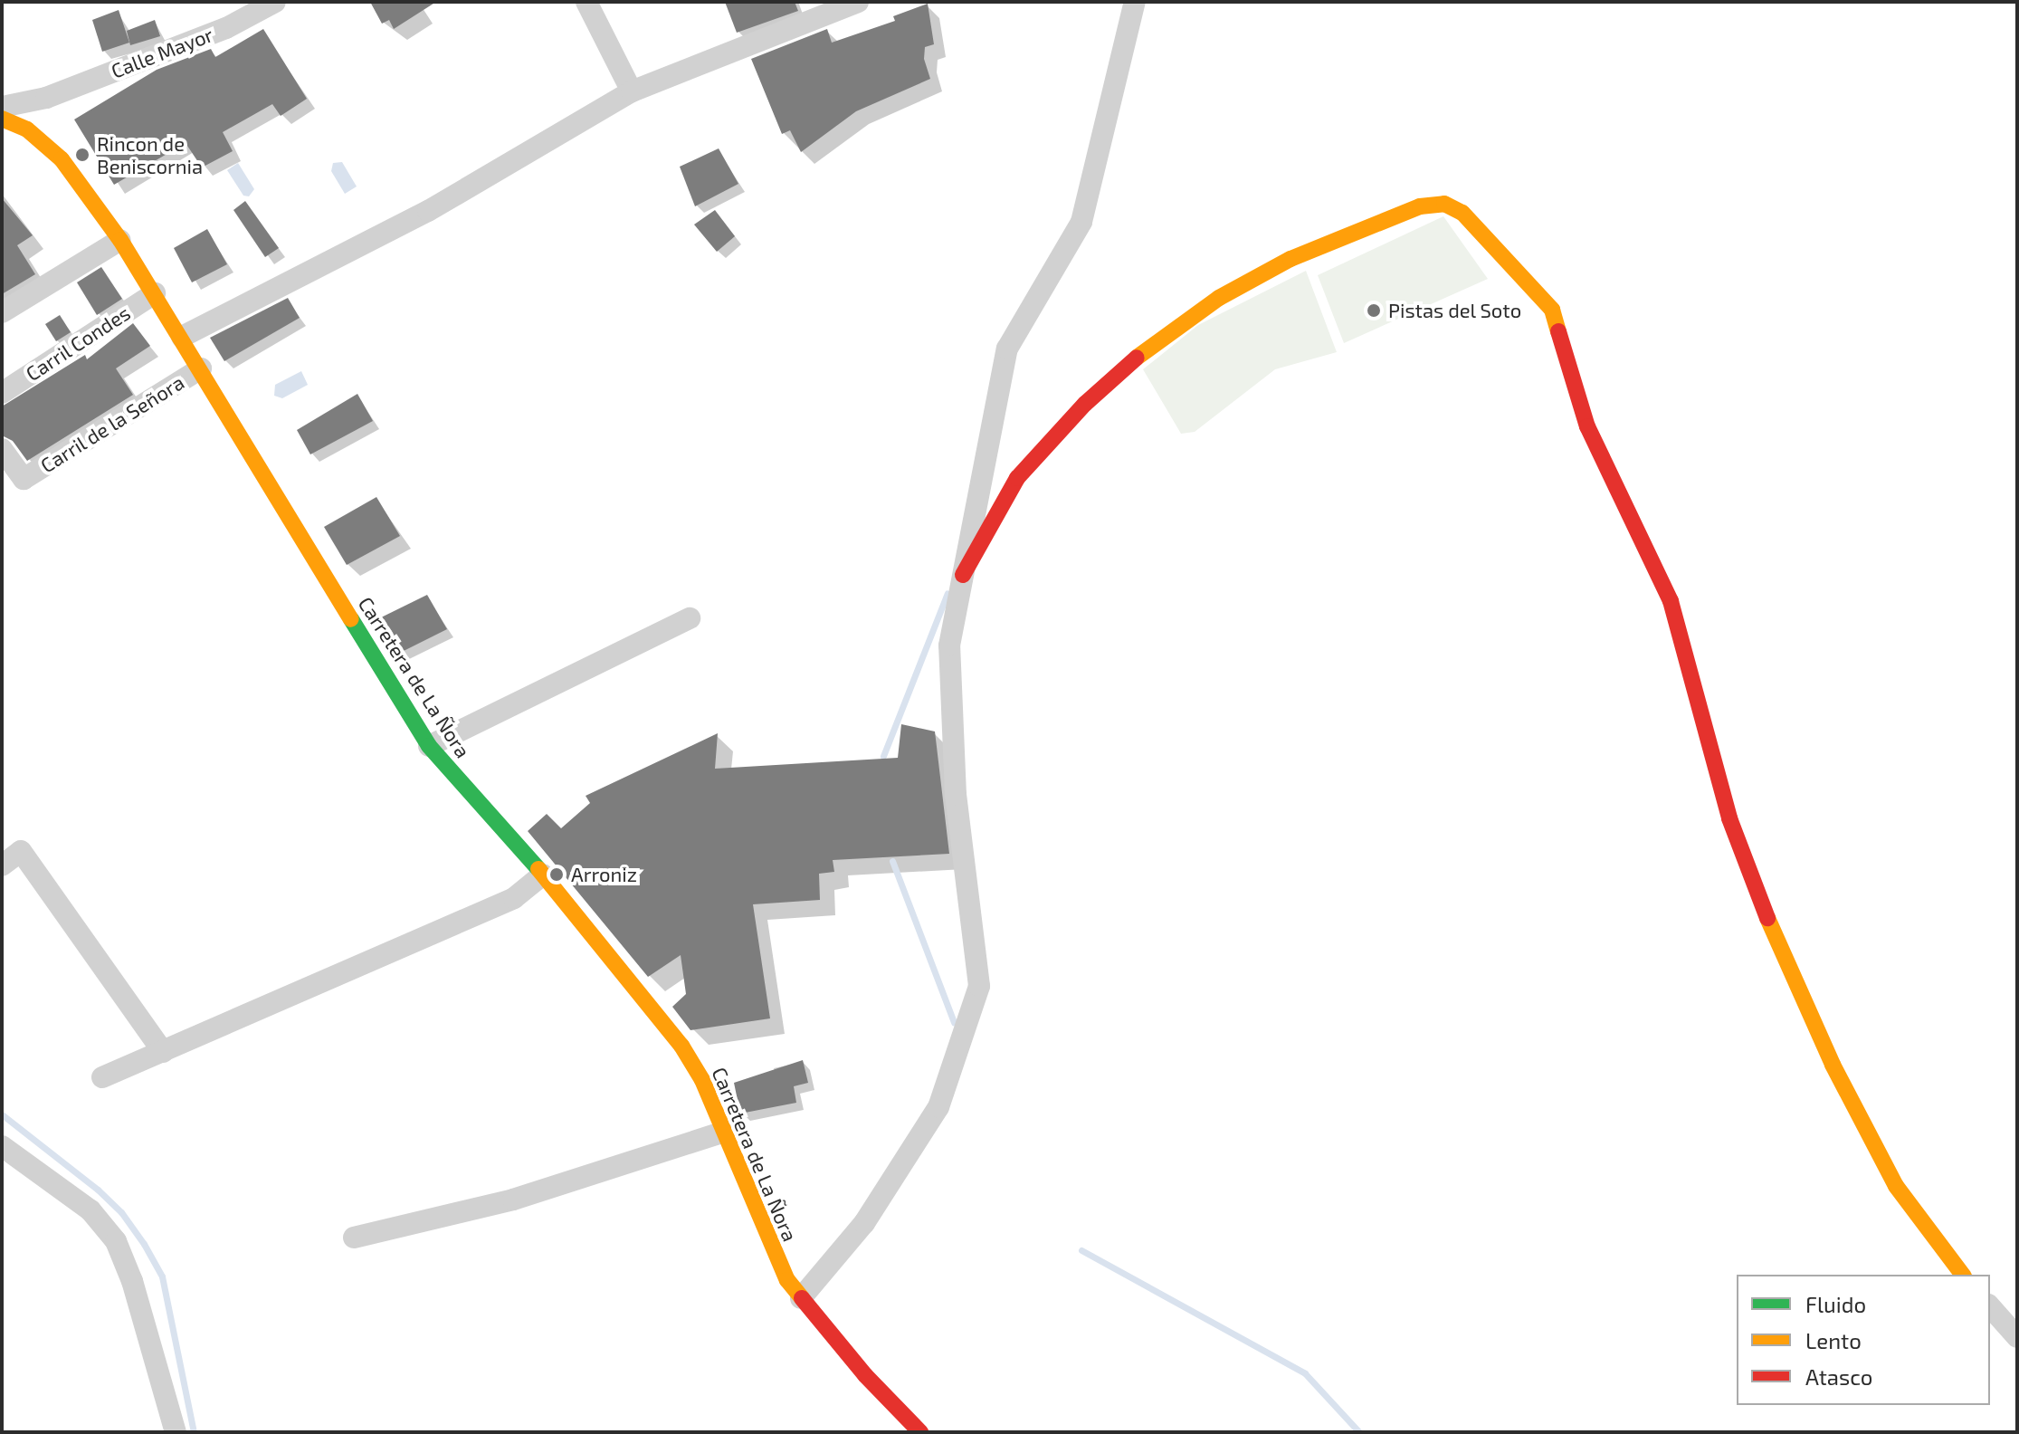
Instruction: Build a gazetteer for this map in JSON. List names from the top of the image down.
{
  "streets": {
    "street": [
      "Calle Mayor",
      "Carril Condes",
      "Carril de la Señora",
      "Carretera de La Ñora"
    ]
  },
  "crossings": [
    ["Carril Condes", "Carretera de La Ñora"],
    ["Carril de la Señora", "Carretera de La Ñora"]
  ],
  "places": ["Rincon de Beniscornia", "Pistas del Soto", "Arroniz"],
  "legend": ["Fluido", "Lento", "Atasco"]
}
